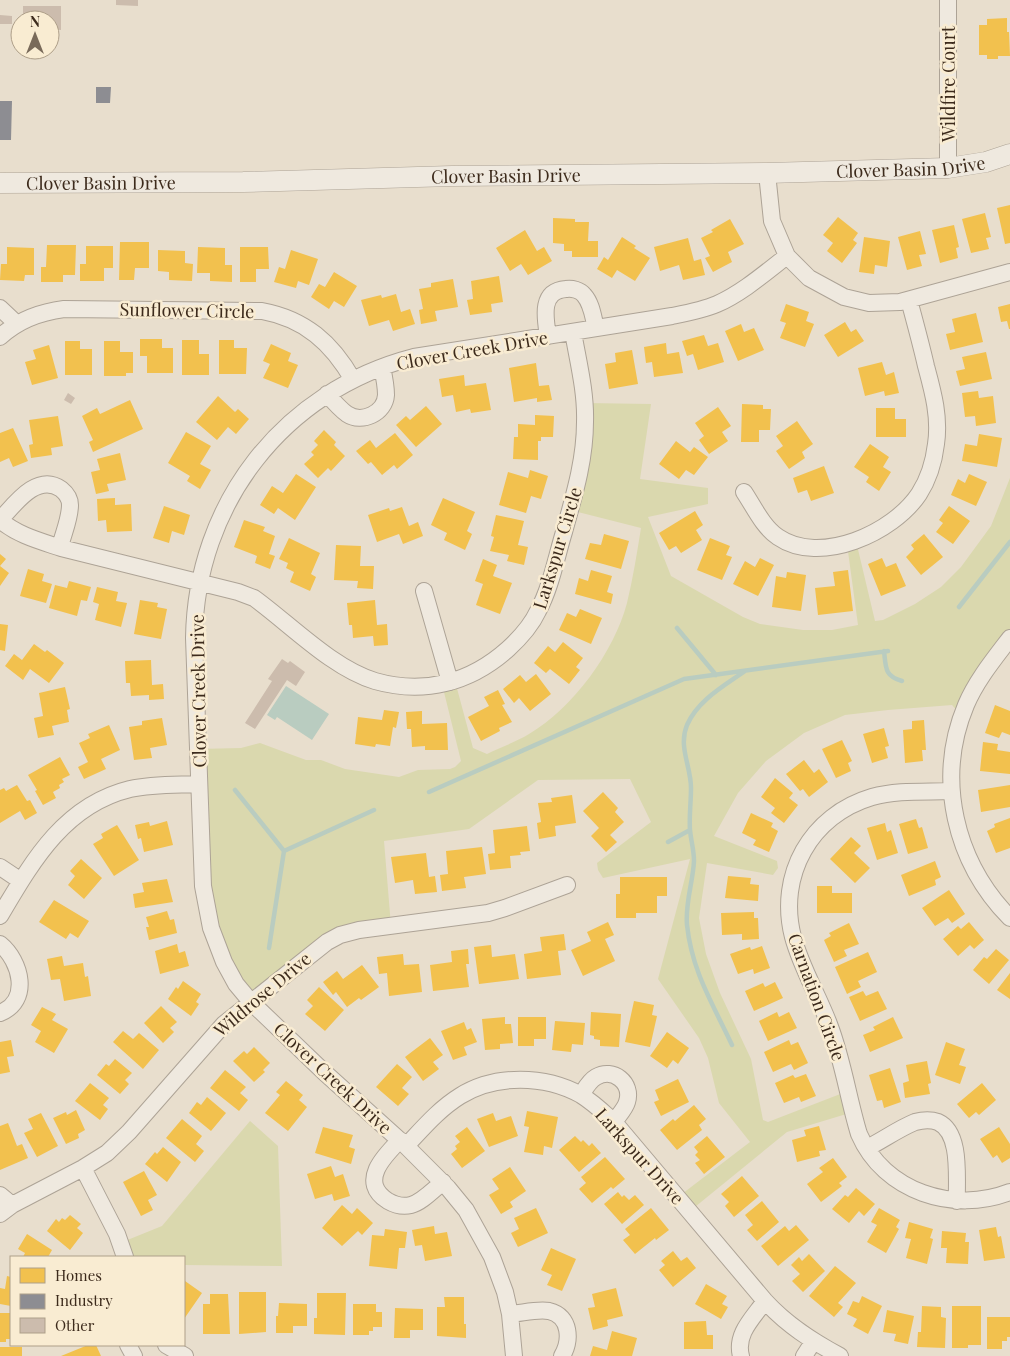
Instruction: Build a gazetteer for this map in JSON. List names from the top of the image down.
{
  "streets": {
    "street": [
      "Wildfire Court",
      "Clover Basin Drive",
      "Sunflower Circle",
      "Clover Creek Drive",
      "Larkspur Circle",
      "Wildrose Drive",
      "Carnation Circle",
      "Larkspur Drive"
    ]
  },
  "crossings": [
    ["Wildfire Court", "Clover Basin Drive"],
    ["Sunflower Circle", "Clover Creek Drive"],
    ["Clover Creek Drive", "Larkspur Circle"],
    ["Clover Creek Drive", "Wildrose Drive"],
    ["Clover Creek Drive", "Larkspur Drive"]
  ],
  "legend": ["Homes", "Industry", "Other"],
  "north": "top"
}
